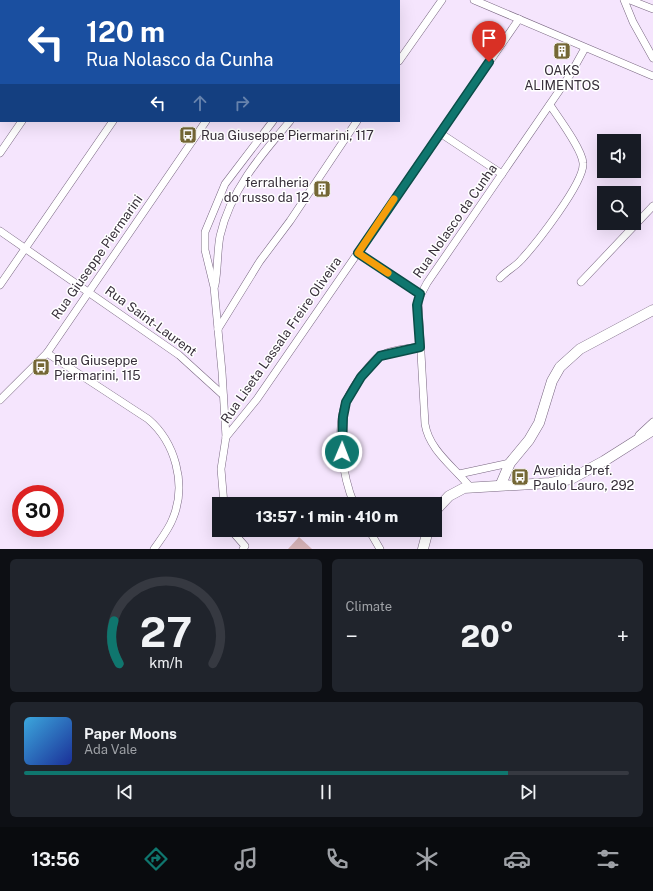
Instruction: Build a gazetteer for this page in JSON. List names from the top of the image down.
{
  "streets": {
    "street": [
      "Rua Nolasco da Cunha",
      "Rua Giuseppe Piermarini",
      "Rua Saint-Laurent",
      "Rua Liseta Lassala Freire Oliveira"
    ]
  },
  "crossings": [
    ["Rua Giuseppe Piermarini", "Rua Saint-Laurent"]
  ],
  "places": {
    "building": ["OAKS ALIMENTOS", "ferralheria do russo da 12"],
    "bus stop": ["Rua Giuseppe Piermarini, 117", "Rua Giuseppe Piermarini, 115", "Avenida Pref. Paulo Lauro, 292"]
  },
  "page": {
    "turn": ["120 m", "Rua Nolasco da Cunha"],
    "limit": "30",
    "trip": "13:57 · 1 min · 410 m",
    "tile": "Climate",
    "heat": ["−", "20°", "+"],
    "song": ["Paper Moons", "Ada Vale"],
    "tabs": "13:56",
    "gauge": ["27", "km/h"]
  }
}
